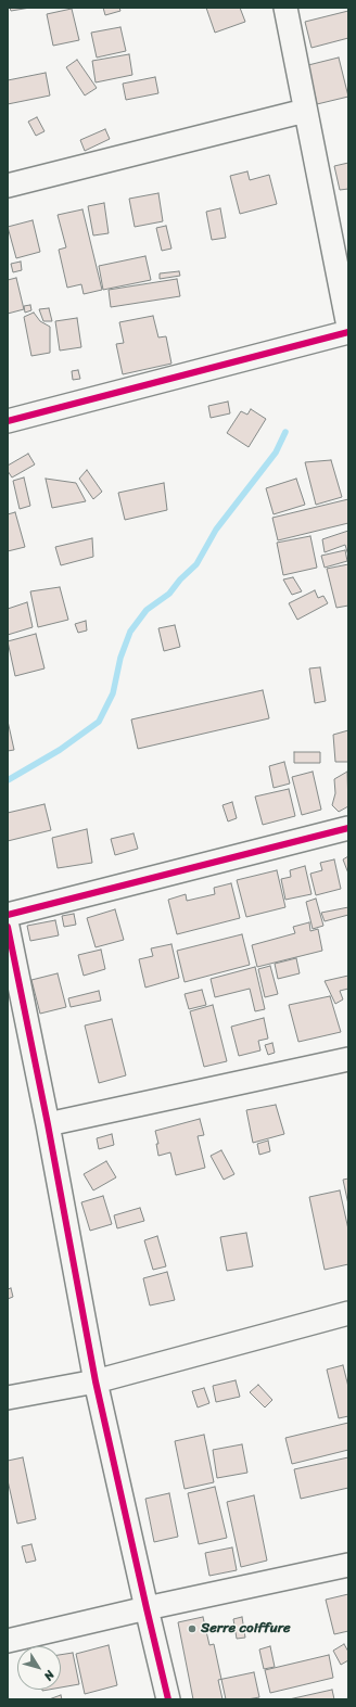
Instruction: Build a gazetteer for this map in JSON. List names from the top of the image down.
{
  "places": ["Serre coiffure"],
  "north": "bottom right"
}
